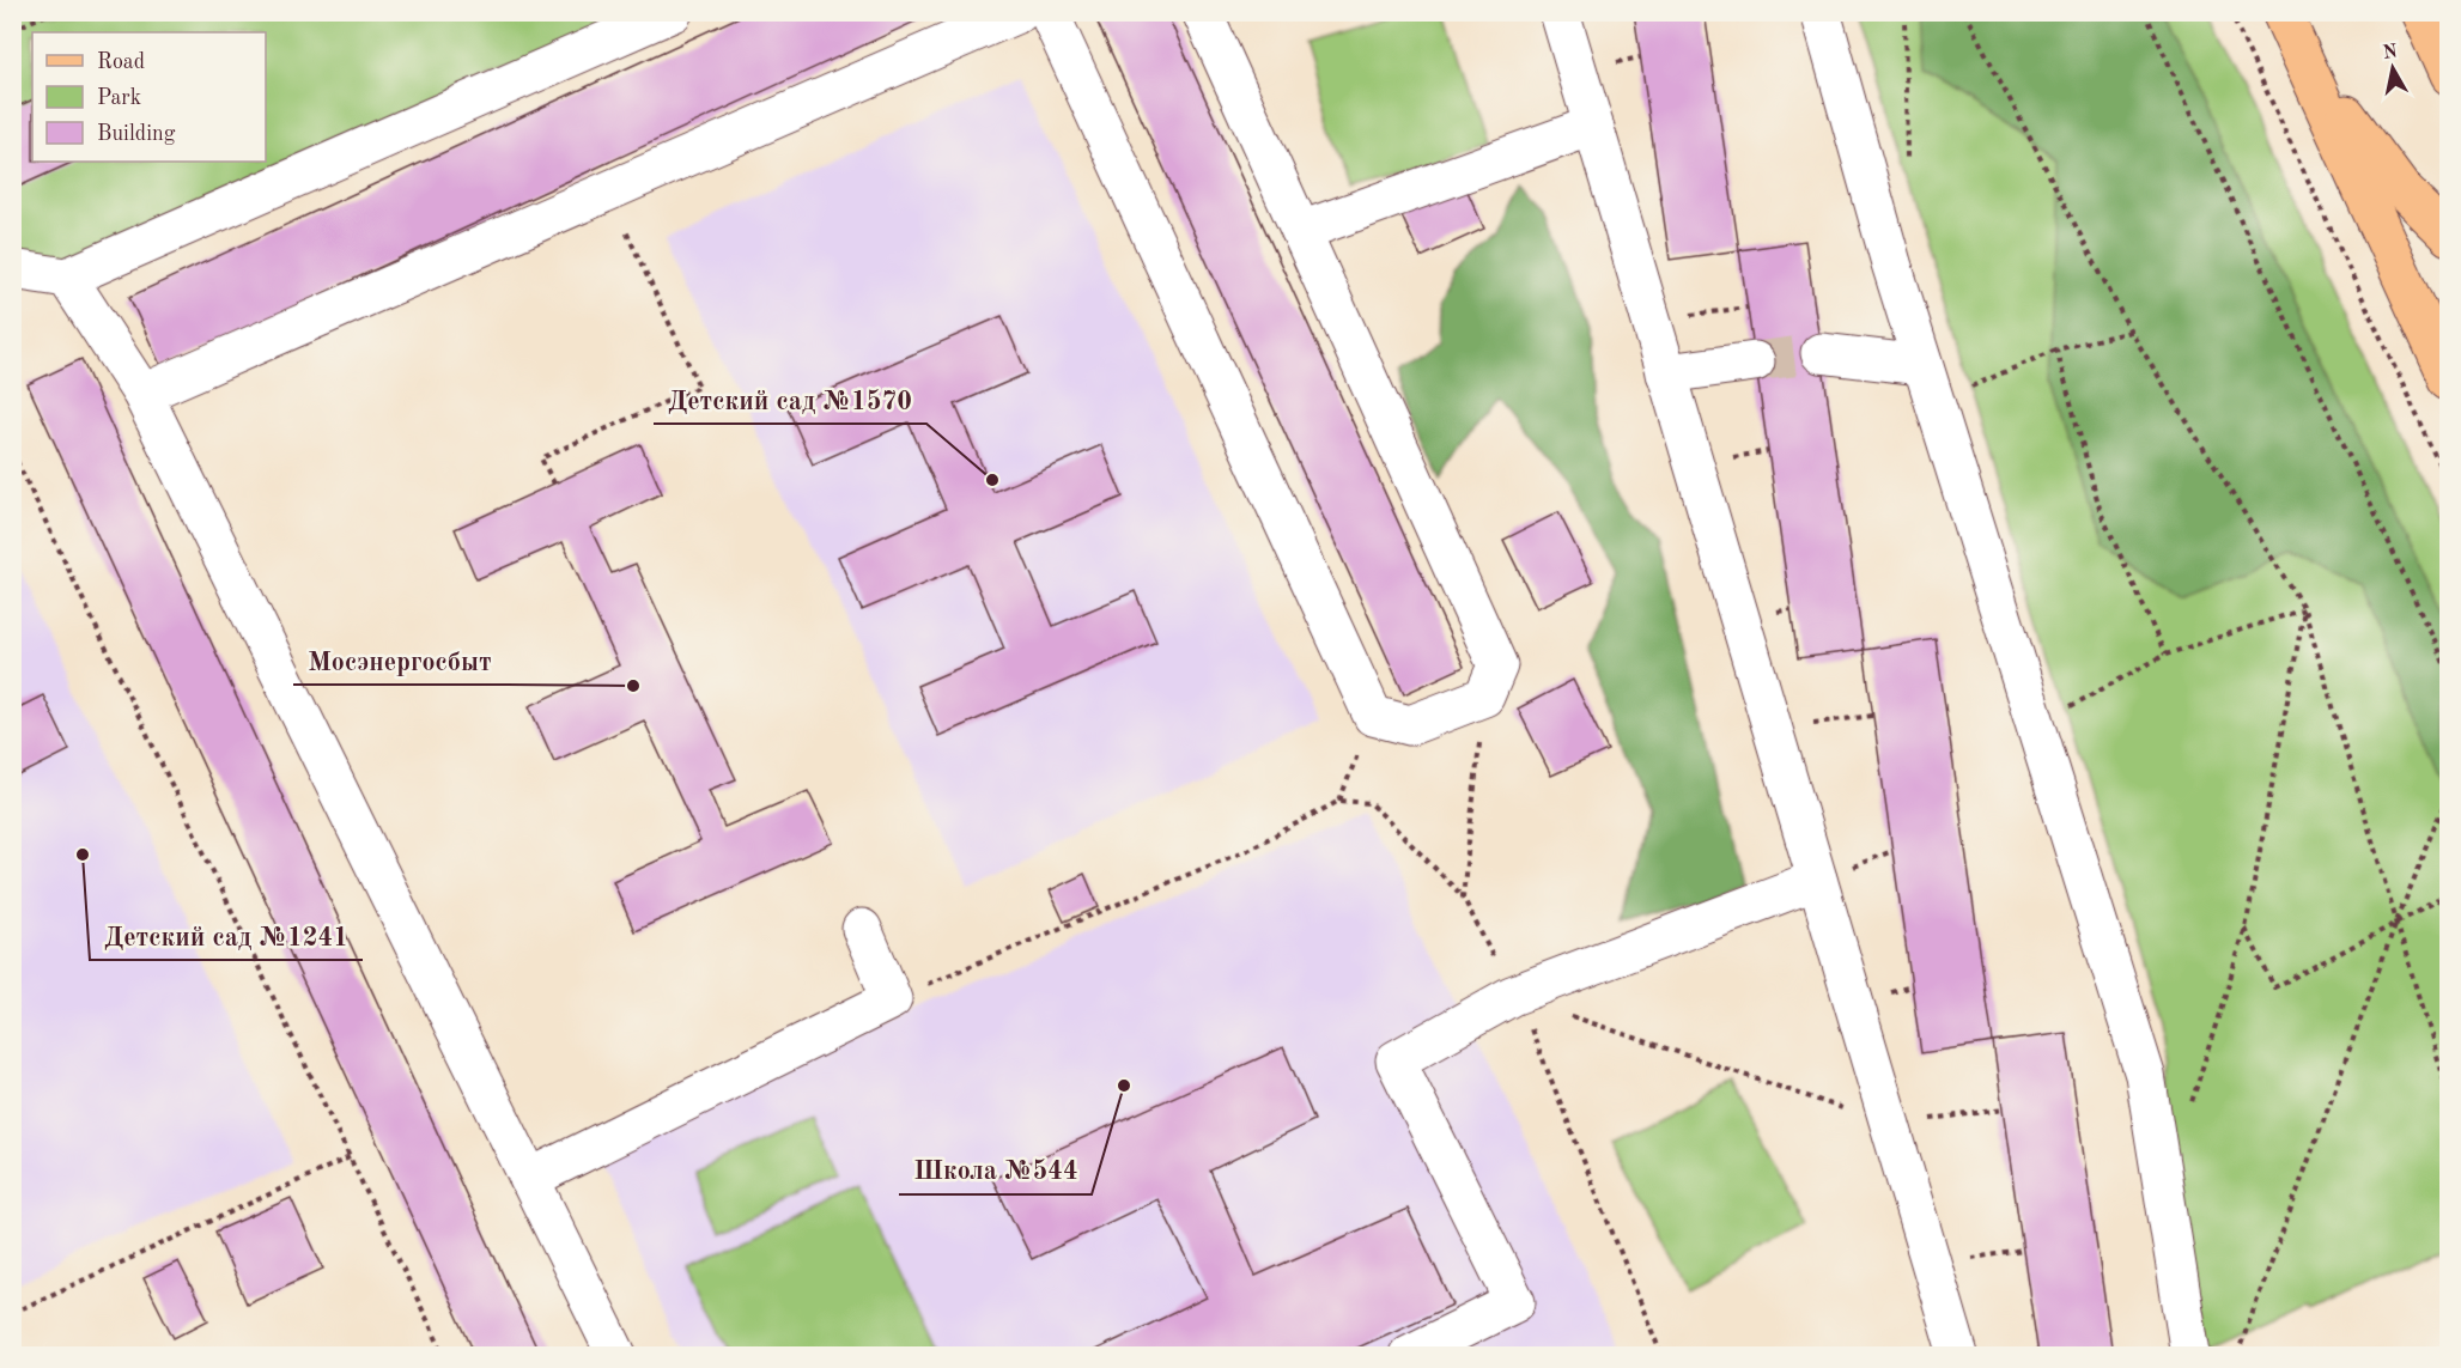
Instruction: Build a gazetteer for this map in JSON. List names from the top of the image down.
{
  "places": [
    "Детский сад №1570",
    "Мосэнергосбыт",
    "Детский сад №1241",
    "Школа №544"
  ],
  "legend": ["Road", "Park", "Building"],
  "north": "top"
}
